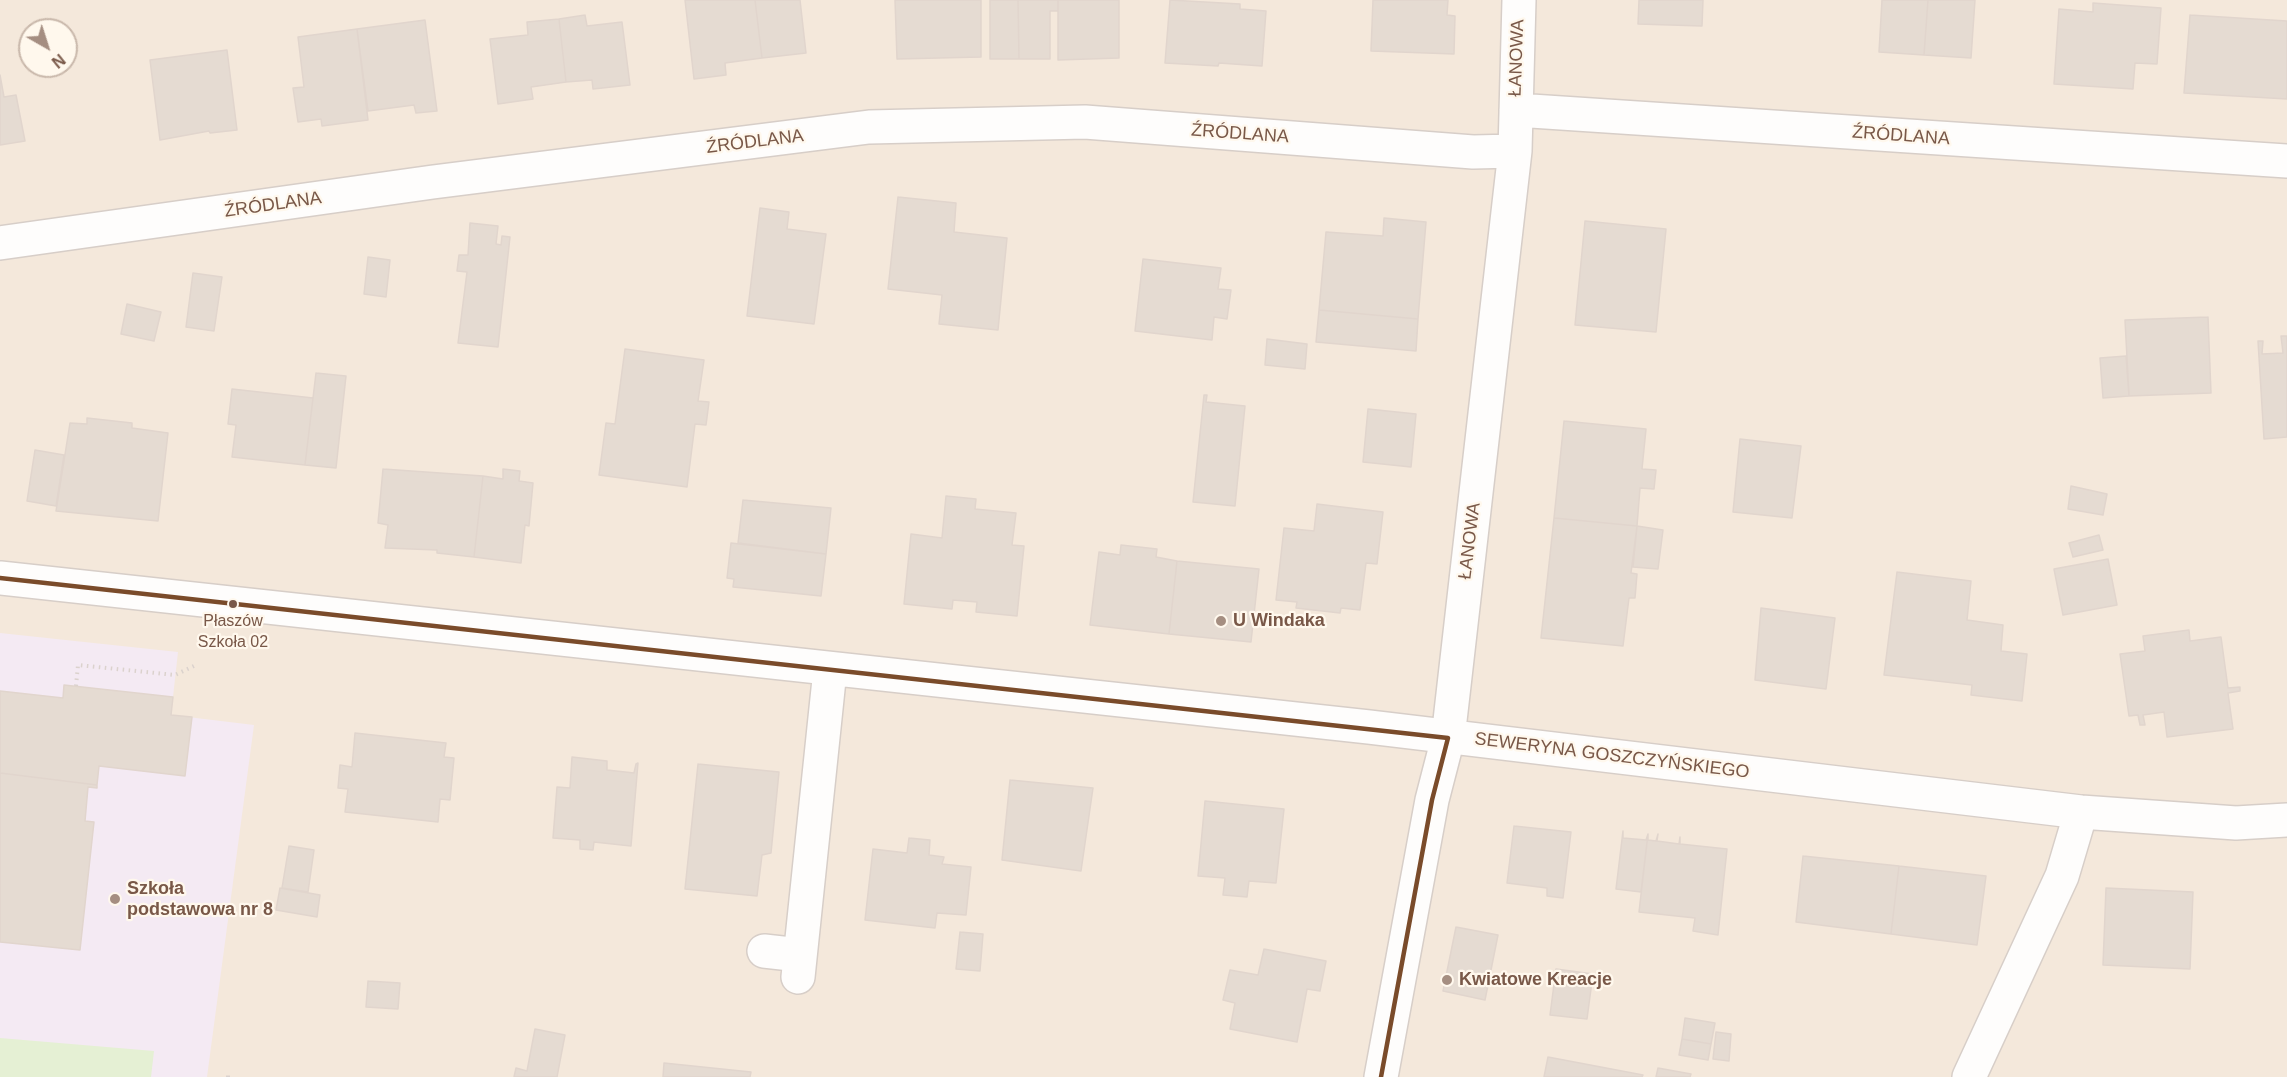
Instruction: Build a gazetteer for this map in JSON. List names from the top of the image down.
{
  "streets": {
    "street": ["ŁANOWA", "ŹRÓDLANA", "SEWERYNA GOSZCZYŃSKIEGO"]
  },
  "crossings": [
    ["ŁANOWA", "ŹRÓDLANA"],
    ["ŁANOWA", "SEWERYNA GOSZCZYŃSKIEGO"]
  ],
  "places": [
    "Płaszów Szkoła 02",
    "U Windaka",
    "Szkoła podstawowa nr 8",
    "Kwiatowe Kreacje"
  ],
  "north": "bottom right"
}
